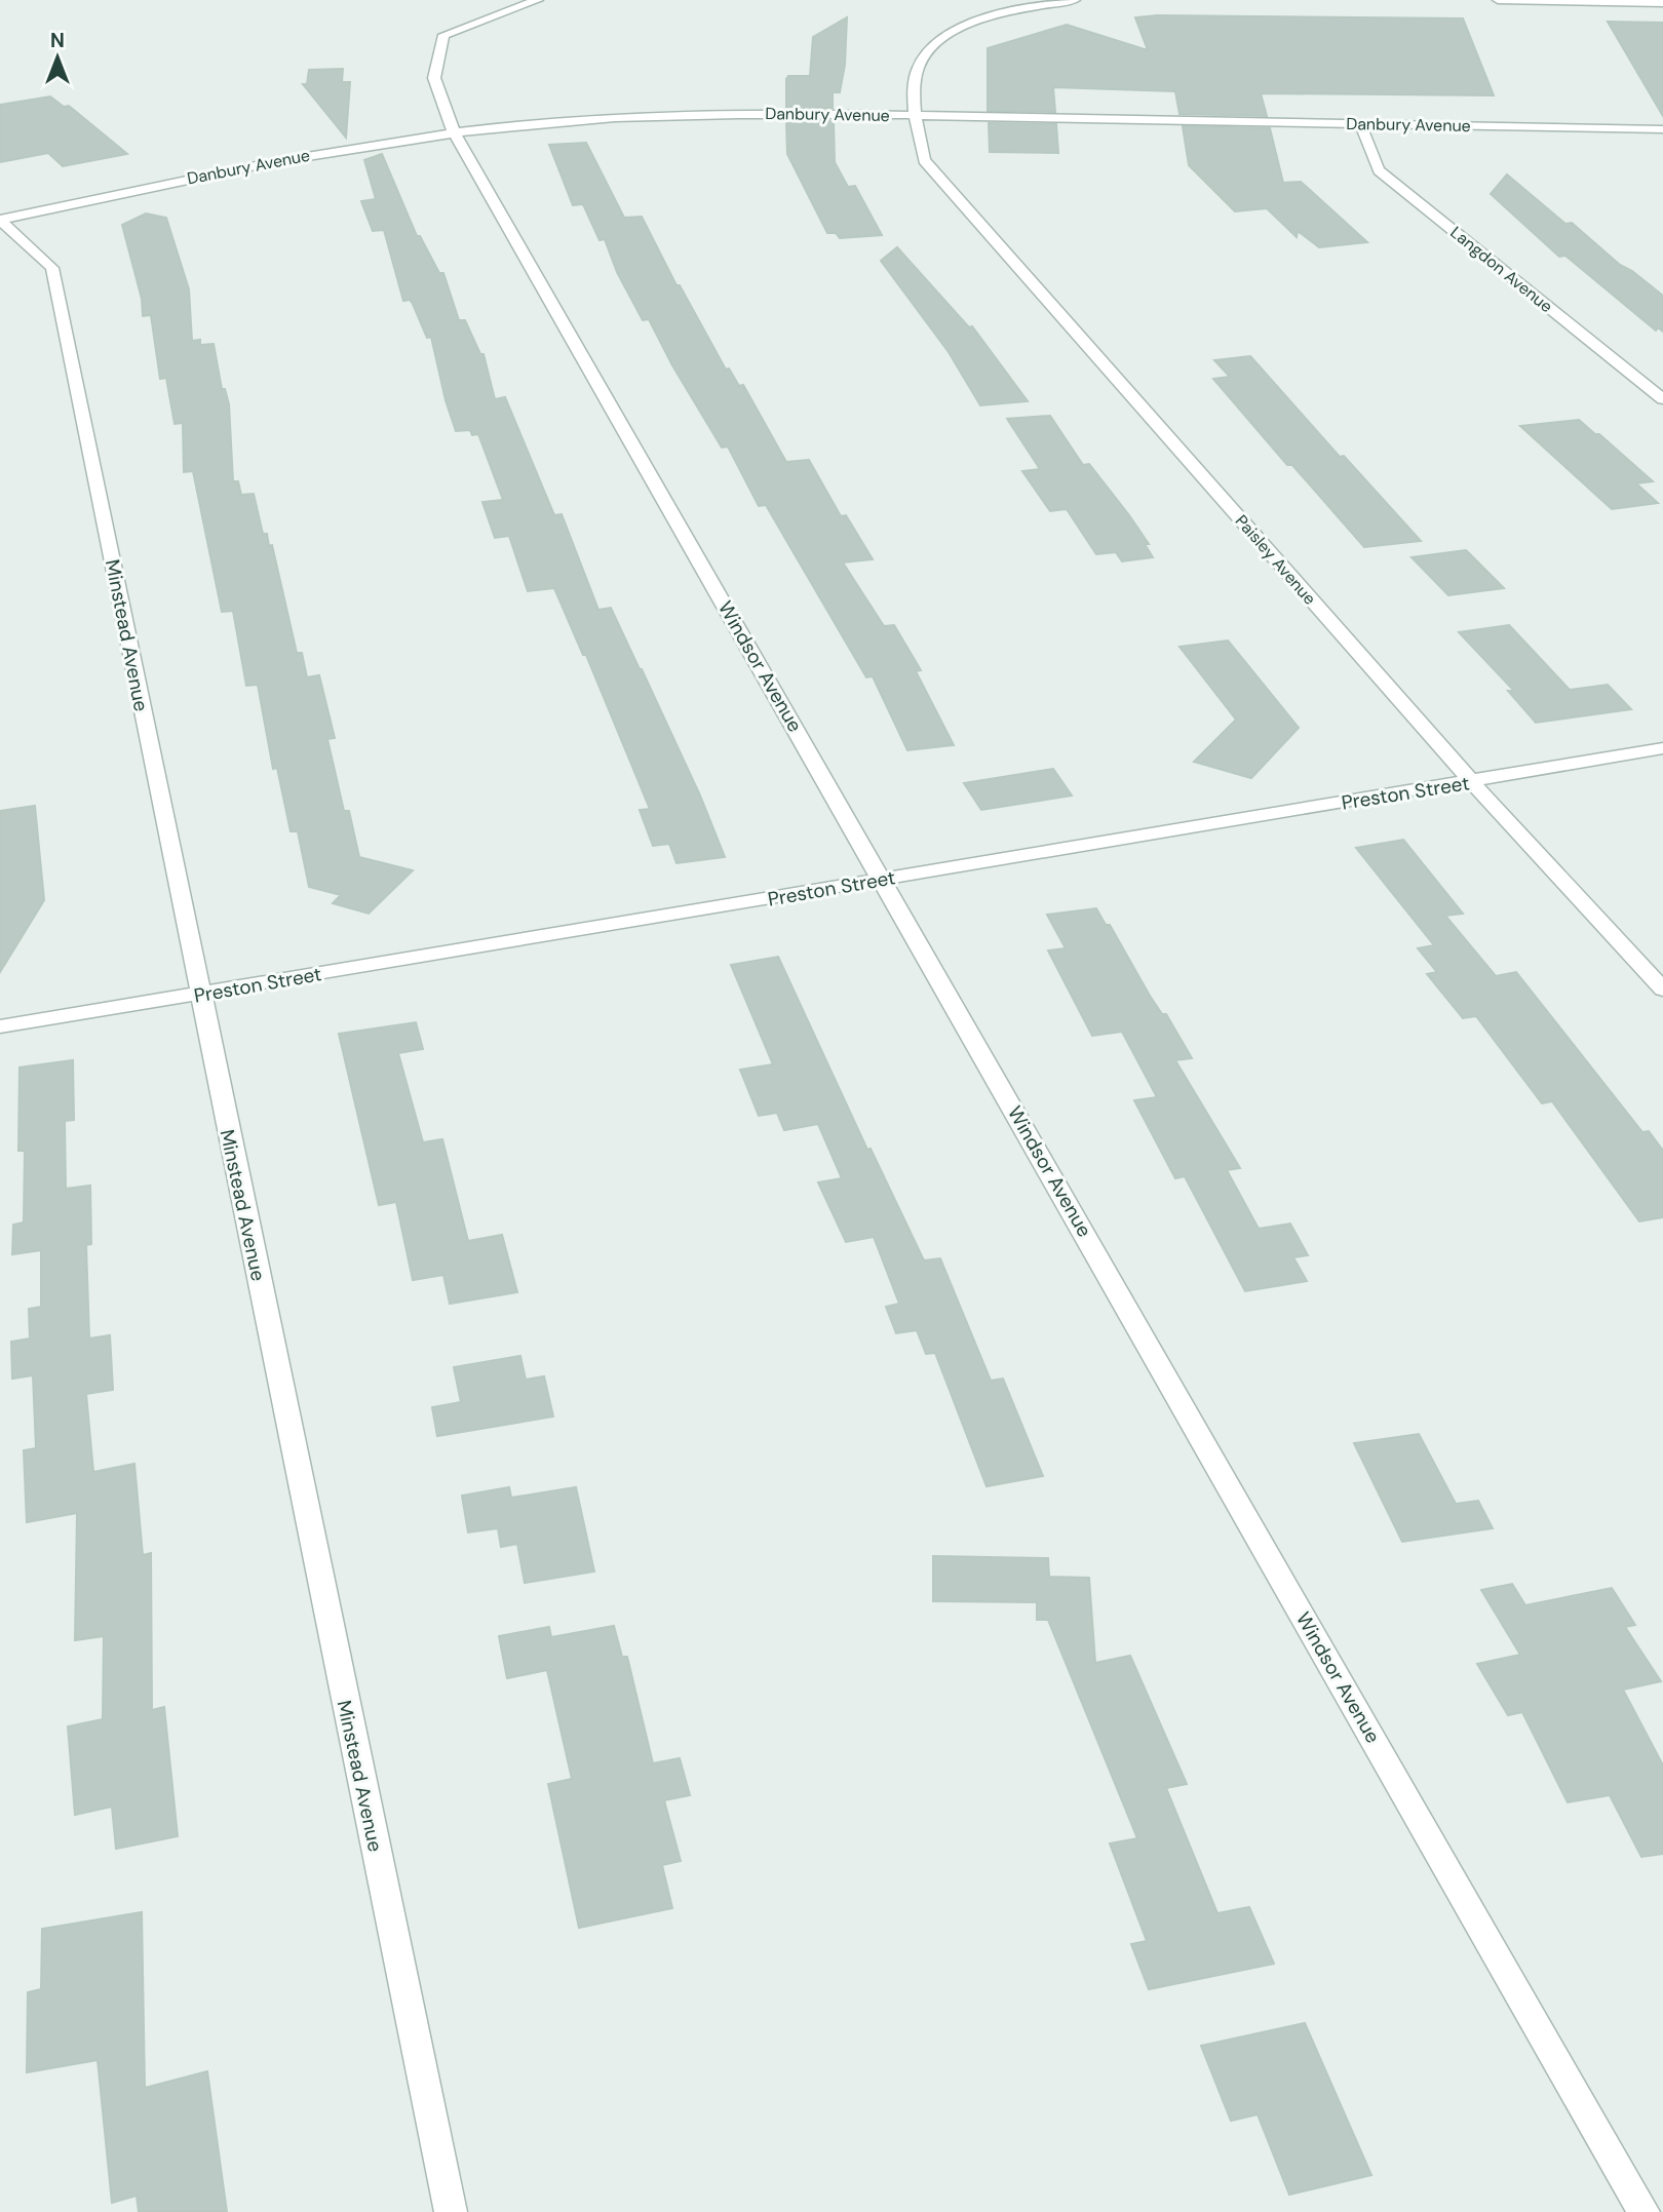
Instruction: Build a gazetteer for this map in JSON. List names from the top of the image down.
{
  "streets": {
    "street": [
      "Danbury Avenue",
      "Langdon Avenue",
      "Paisley Avenue",
      "Minstead Avenue",
      "Windsor Avenue",
      "Preston Street"
    ]
  },
  "crossings": [
    ["Danbury Avenue", "Langdon Avenue"],
    ["Danbury Avenue", "Paisley Avenue"],
    ["Danbury Avenue", "Minstead Avenue"],
    ["Danbury Avenue", "Windsor Avenue"],
    ["Paisley Avenue", "Preston Street"],
    ["Minstead Avenue", "Preston Street"],
    ["Windsor Avenue", "Preston Street"]
  ],
  "north": "top"
}
